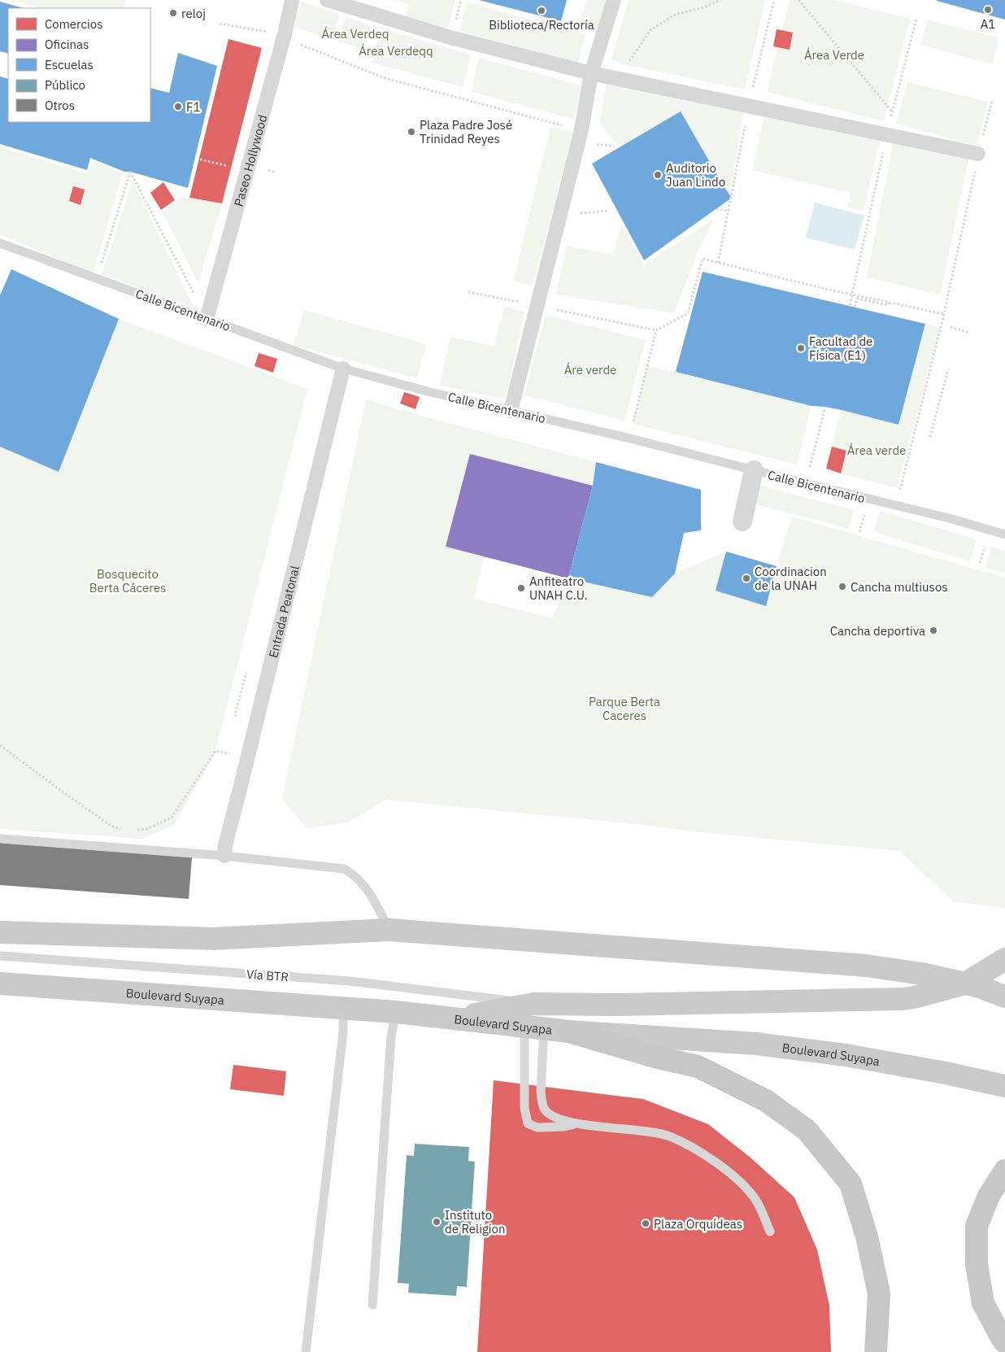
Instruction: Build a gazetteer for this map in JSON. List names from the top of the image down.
{
  "streets": {
    "main road": ["Boulevard Suyapa"],
    "street": ["Paseo Hollywood", "Entrada Peatonal"],
    "lane": ["Calle Bicentenario", "Vía BTR"]
  },
  "crossings": [
    ["Paseo Hollywood", "Calle Bicentenario"],
    ["Calle Bicentenario", "Entrada Peatonal"]
  ],
  "parks": [
    "Área Verdeq",
    "Área Verdeqq",
    "Área Verde",
    "Áre verde",
    "Área verde",
    "Bosquecito Berta Cáceres",
    "Parque Berta Caceres"
  ],
  "places": [
    "A1",
    "Biblioteca/Rectoría",
    "reloj",
    "F1",
    "Plaza Padre José Trinidad Reyes",
    "Auditorio Juan Lindo",
    "Facultad de Física (E1)",
    "Coordinacion de la UNAH",
    "Cancha multiusos",
    "Anfiteatro UNAH C.U.",
    "Cancha deportiva",
    "Instituto de Religion",
    "Plaza Orquídeas"
  ],
  "legend": [
    "Comercios",
    "Oficinas",
    "Escuelas",
    "Público",
    "Otros"
  ]
}
